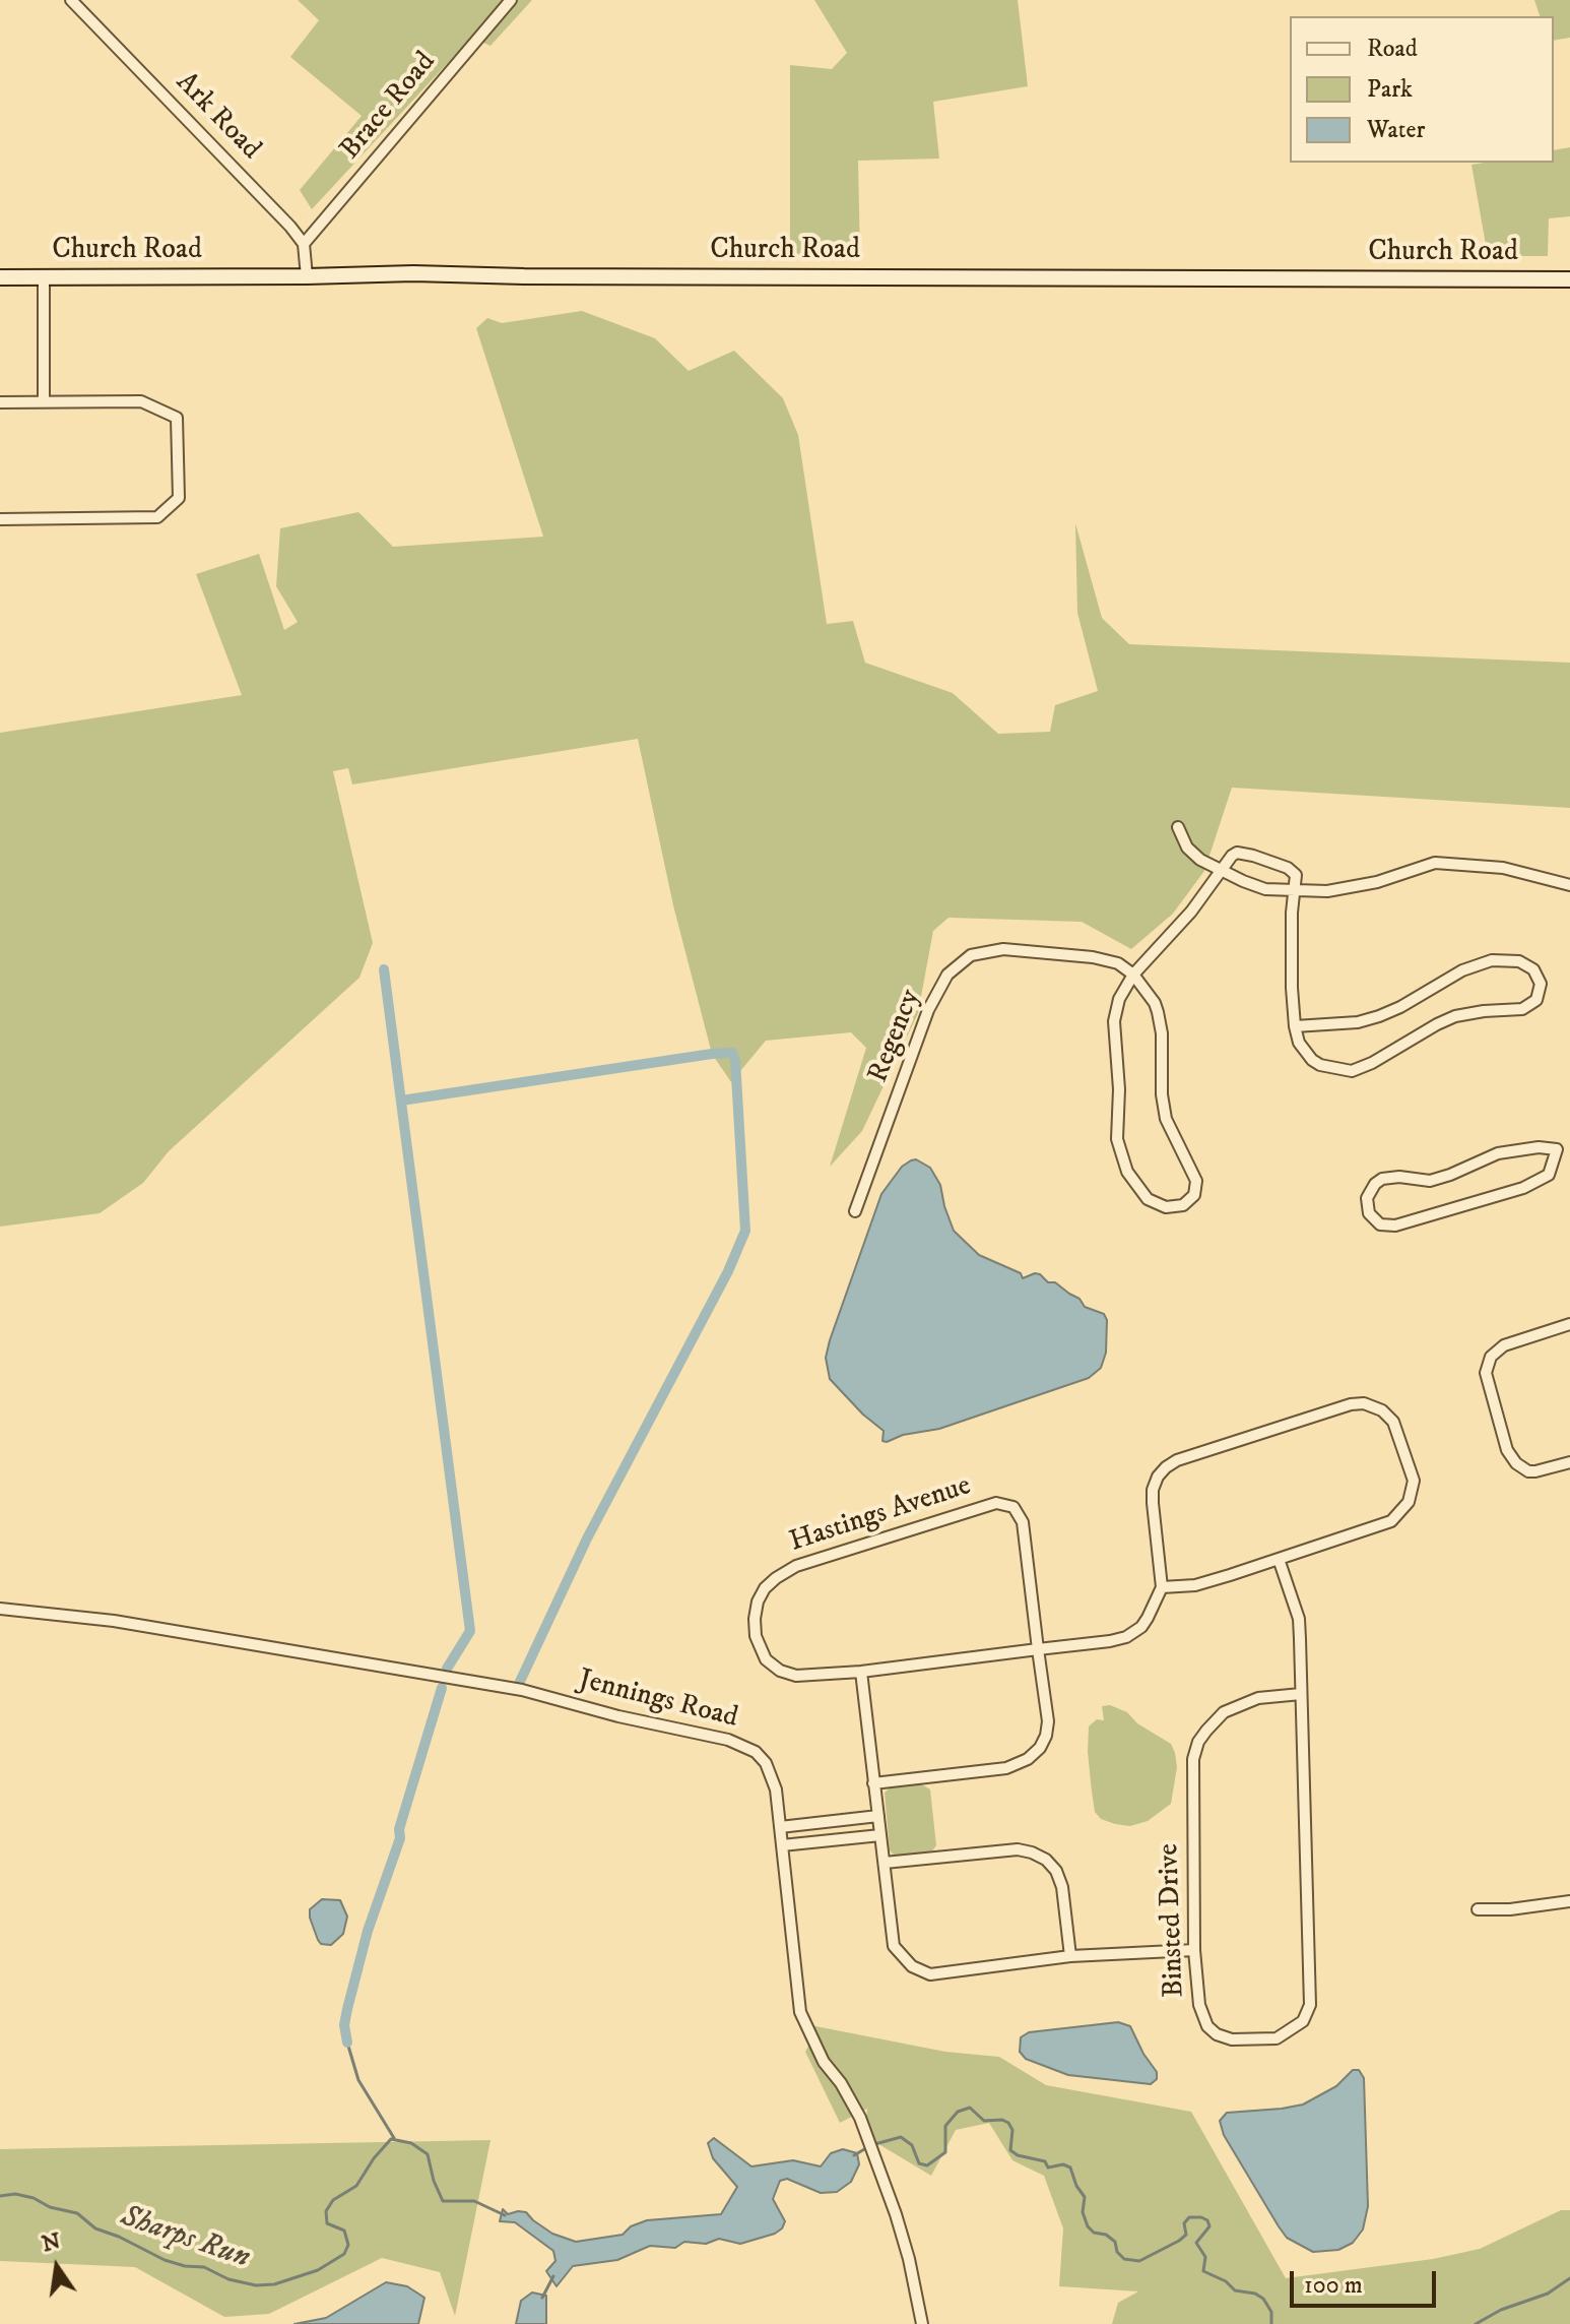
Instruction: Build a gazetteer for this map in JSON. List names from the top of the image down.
{
  "streets": {
    "main road": ["Church Road"],
    "street": [
      "Brace Road",
      "Ark Road",
      "Regency",
      "Hastings Avenue",
      "Jennings Road",
      "Binsted Drive"
    ]
  },
  "crossings": [
    ["Brace Road", "Ark Road"]
  ],
  "water": ["Sharps Run"],
  "legend": ["Road", "Park", "Water"],
  "scale_bar": "100 m",
  "north": "top"
}
